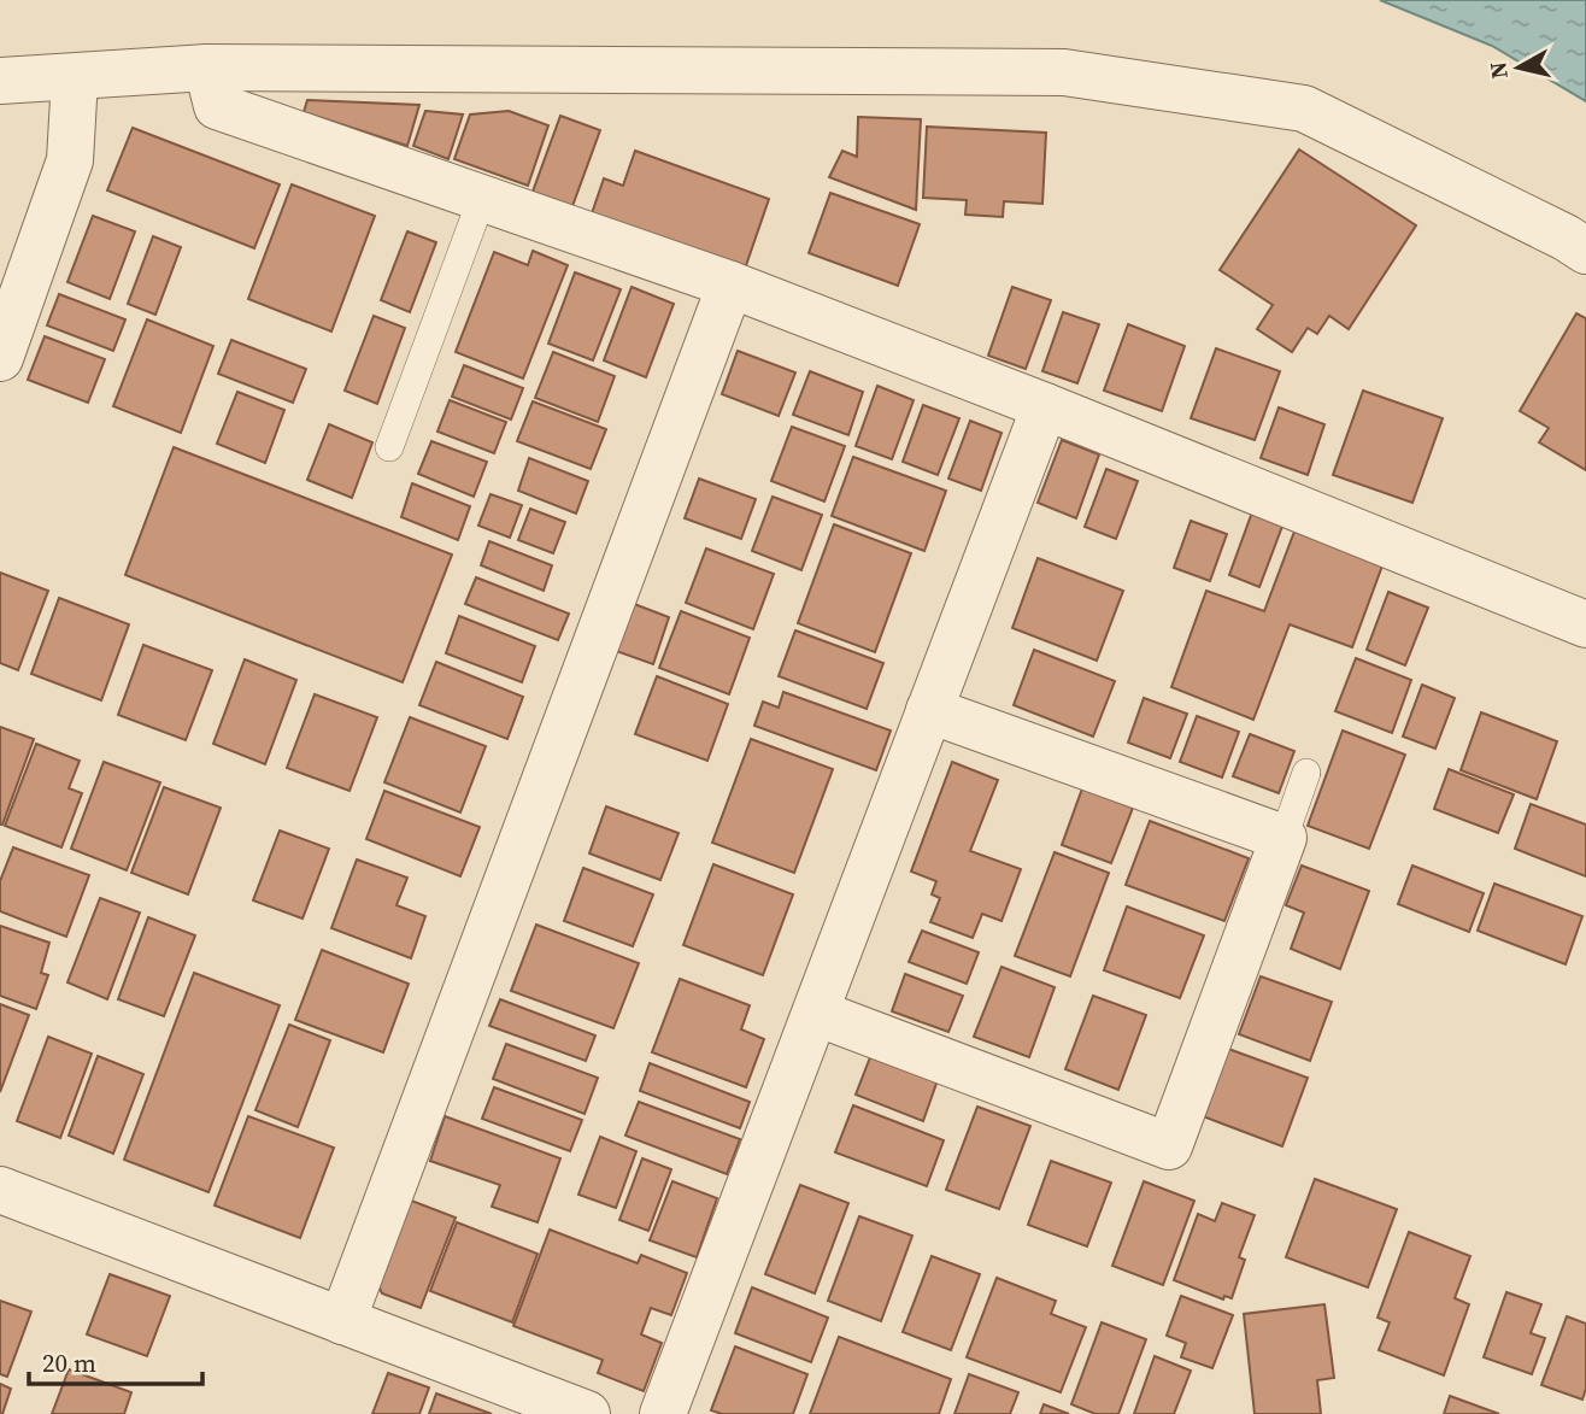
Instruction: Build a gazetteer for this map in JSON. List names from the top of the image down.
{
  "scale_bar": "20 m",
  "north": "left"
}
